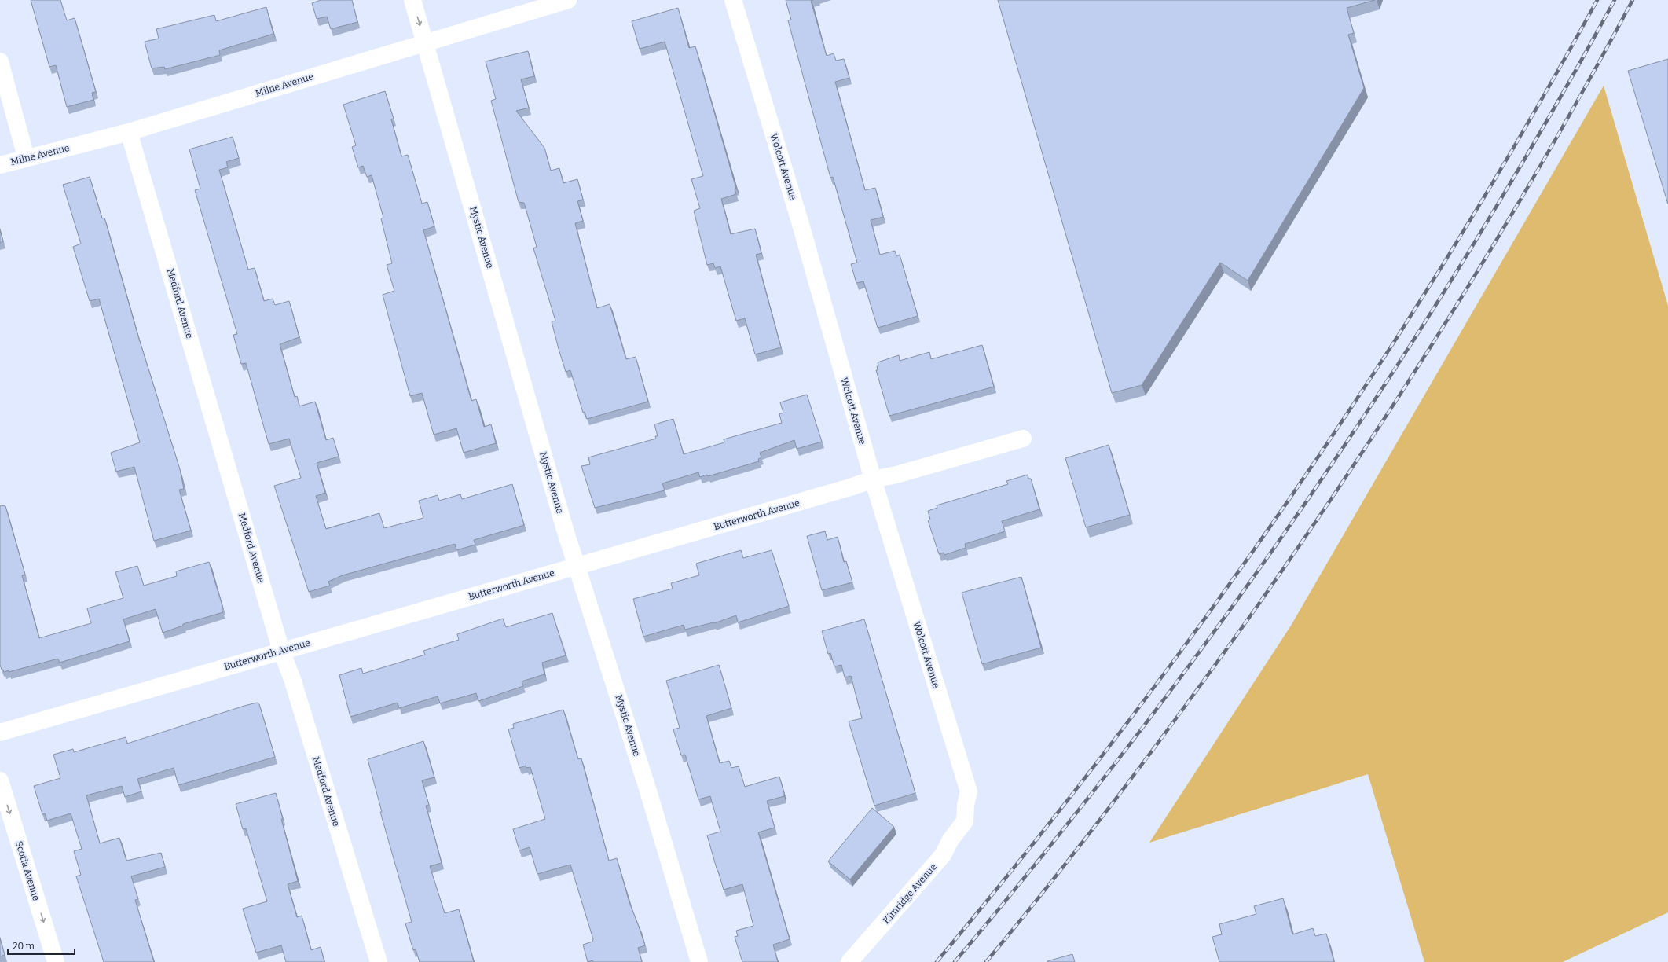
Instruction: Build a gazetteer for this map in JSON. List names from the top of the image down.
{
  "streets": {
    "street": [
      "Milne Avenue",
      "Wolcott Avenue",
      "Mystic Avenue",
      "Medford Avenue",
      "Butterworth Avenue",
      "Scotia Avenue",
      "Kimridge Avenue"
    ]
  },
  "crossings": [
    ["Milne Avenue", "Mystic Avenue"],
    ["Milne Avenue", "Medford Avenue"],
    ["Wolcott Avenue", "Butterworth Avenue"],
    ["Wolcott Avenue", "Kimridge Avenue"],
    ["Mystic Avenue", "Butterworth Avenue"],
    ["Medford Avenue", "Butterworth Avenue"]
  ],
  "one_way": ["Scotia Avenue"],
  "scale_bar": "20 m"
}
